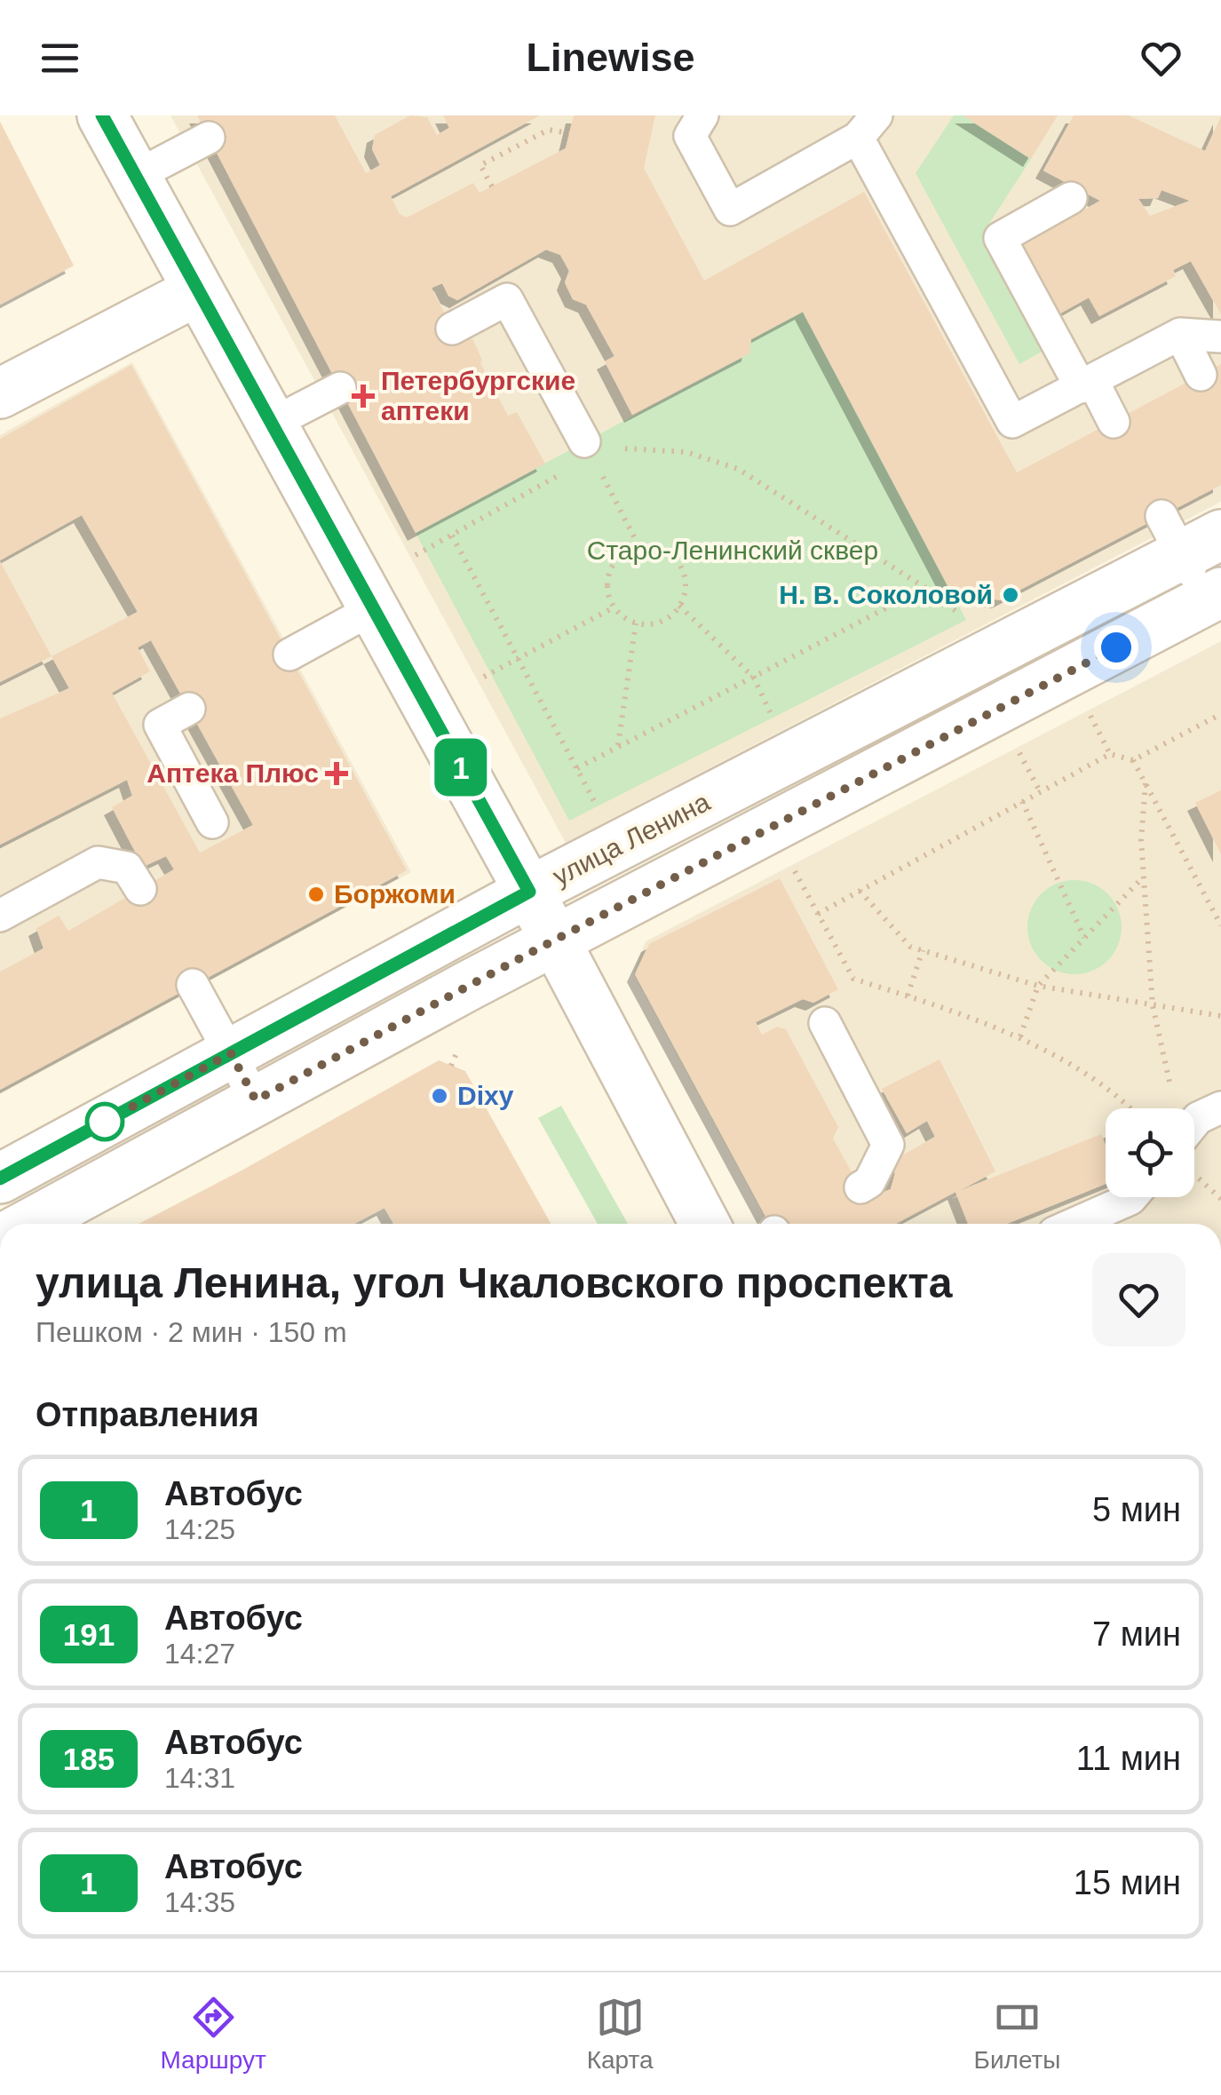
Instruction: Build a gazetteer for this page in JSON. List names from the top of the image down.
{
  "streets": {
    "street": ["улица Ленина"]
  },
  "parks": ["Старо-Ленинский сквер"],
  "places": {
    "health": ["Петербургские аптеки", "Аптека Плюс"],
    "other": ["Н. В. Соколовой", "Боржоми", "Dixy"]
  },
  "lines": ["bus line 1"],
  "page": {
    "header": "Linewise",
    "on_map": "1",
    "heading": [
      ["улица Ленина, угол Чкаловского проспекта", "Пешком · 2 мин · 150 m"],
      "Отправления"
    ],
    "list": [
      {
        "mark": "1",
        "name": "Автобус",
        "note": "14:25",
        "value": "5 мин"
      },
      {
        "mark": "191",
        "name": "Автобус",
        "note": "14:27",
        "value": "7 мин"
      },
      {
        "mark": "185",
        "name": "Автобус",
        "note": "14:31",
        "value": "11 мин"
      },
      {
        "mark": "1",
        "name": "Автобус",
        "note": "14:35",
        "value": "15 мин"
      }
    ],
    "tabs": ["Маршрут", "Карта", "Билеты"]
  }
}
